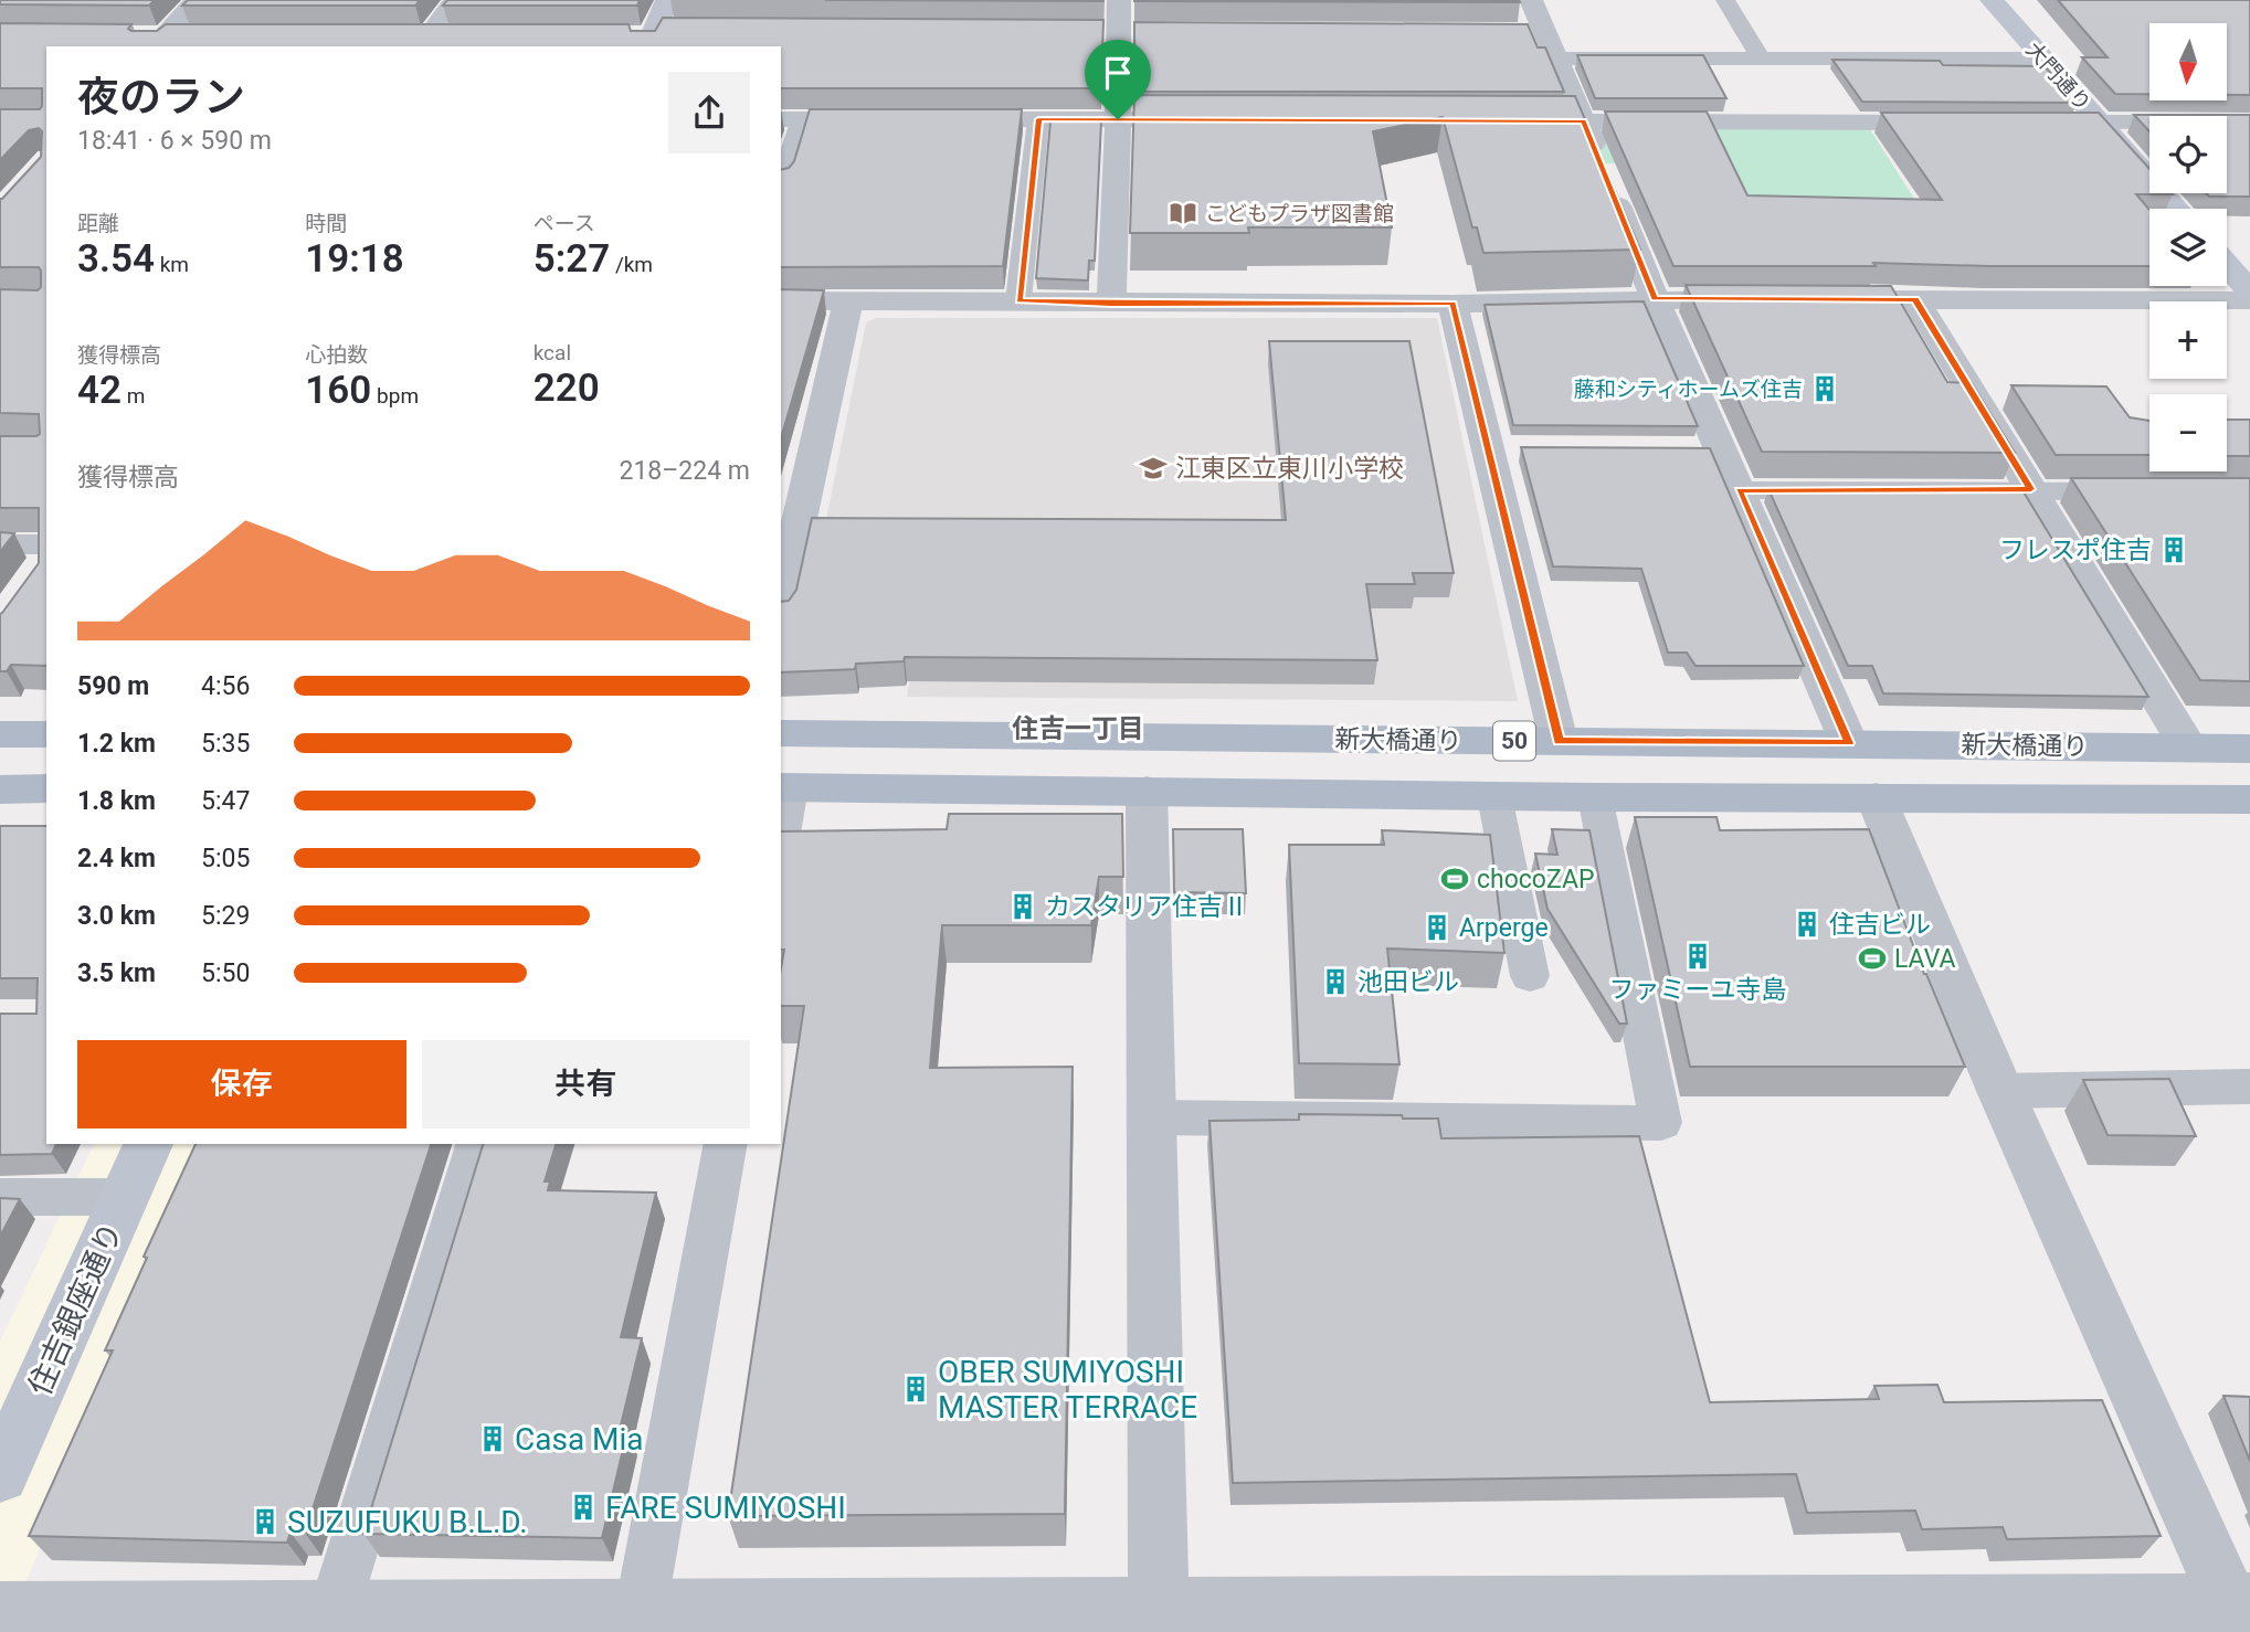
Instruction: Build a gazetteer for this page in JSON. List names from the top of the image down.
{
  "streets": {
    "main road": ["新大橋通り", "50"],
    "street": ["大門通り", "住吉銀座通り"]
  },
  "districts": ["住吉一丁目"],
  "places": {
    "library": ["こどもプラザ図書館"],
    "building": [
      "藤和シティホームズ住吉",
      "フレスポ住吉",
      "カスタリア住吉Ⅱ",
      "住吉ビル",
      "Arperge",
      "ファミーユ寺島",
      "池田ビル",
      "OBER SUMIYOSHI MASTER TERRACE",
      "Casa Mia",
      "FARE SUMIYOSHI",
      "SUZUFUKU B.L.D."
    ],
    "school or university": ["江東区立東川小学校"],
    "sports": ["chocoZAP", "LAVA"]
  },
  "north": "bottom",
  "page": {
    "map_buttons": ["+", "−"],
    "heading": ["夜のラン", "18:41 · 6 × 590 m"],
    "stats": [
      ["距離", "3.54 km"],
      ["時間", "19:18"],
      ["ペース", "5:27 /km"],
      ["獲得標高", "42 m"],
      ["心拍数", "160 bpm"],
      ["kcal", "220"]
    ],
    "chart": ["獲得標高", "218–224 m"],
    "list": [
      {
        "name": "590 m",
        "note": "4:56"
      },
      {
        "name": "1.2 km",
        "note": "5:35"
      },
      {
        "name": "1.8 km",
        "note": "5:47"
      },
      {
        "name": "2.4 km",
        "note": "5:05"
      },
      {
        "name": "3.0 km",
        "note": "5:29"
      },
      {
        "name": "3.5 km",
        "note": "5:50"
      }
    ],
    "buttons": ["保存", "共有"]
  }
}
